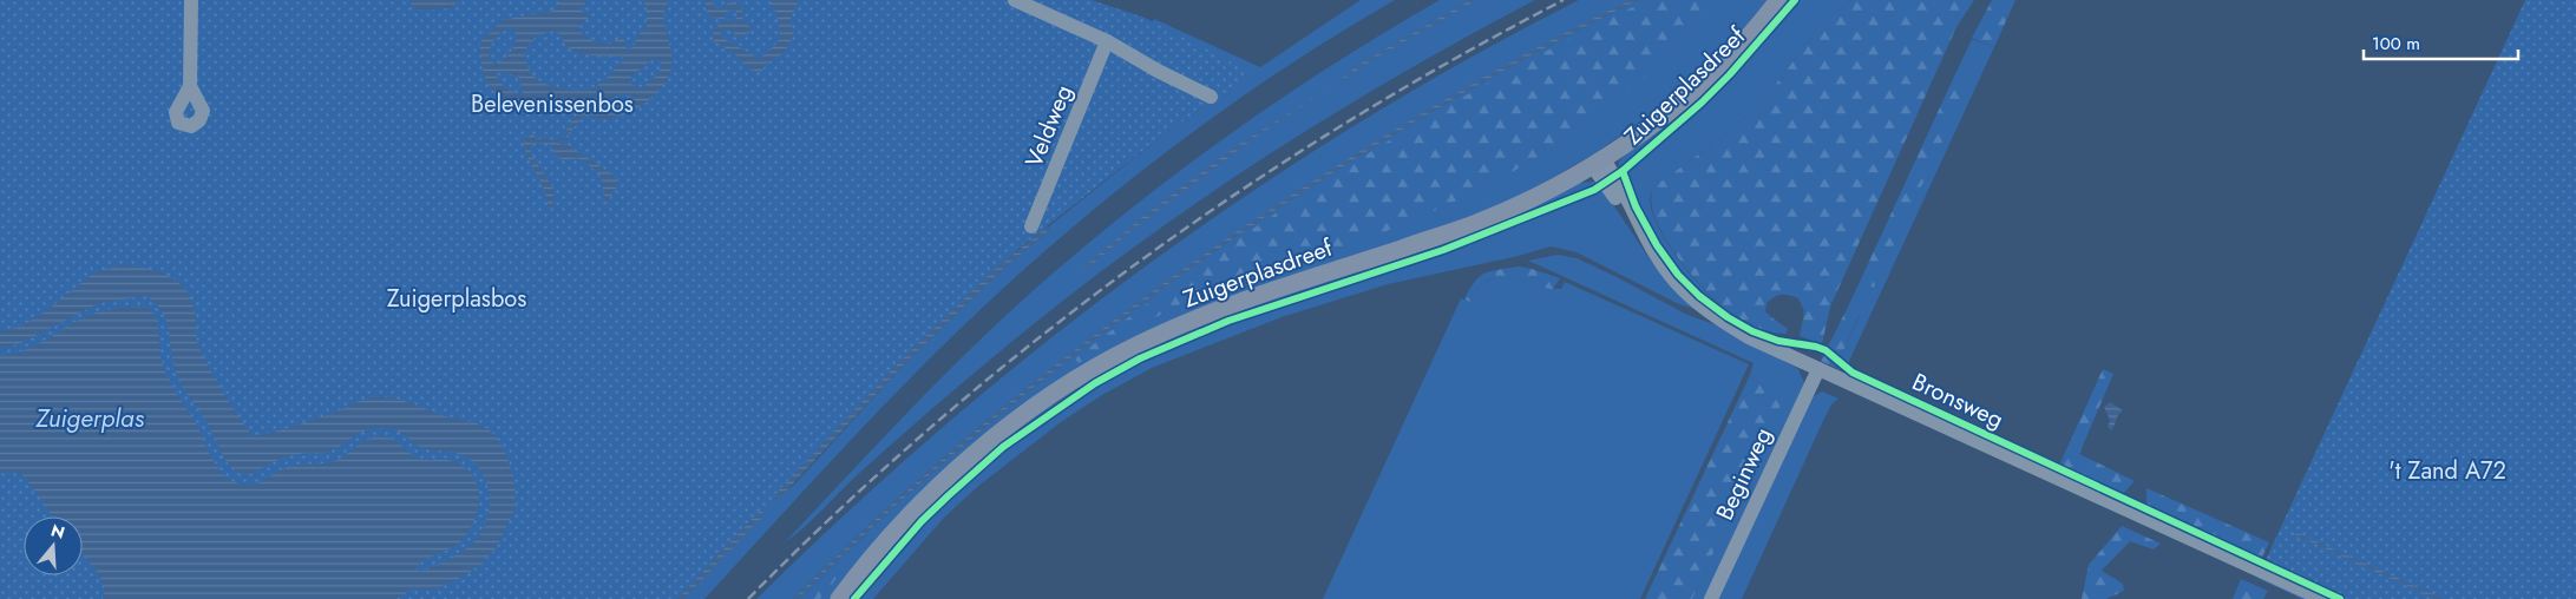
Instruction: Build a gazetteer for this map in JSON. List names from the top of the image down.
{
  "streets": {
    "main road": ["Zuigerplasdreef"],
    "street": ["Veldweg", "Bronsweg", "Beginweg"]
  },
  "crossings": [
    ["Zuigerplasdreef", "Bronsweg"],
    ["Bronsweg", "Beginweg"]
  ],
  "water": ["Zuigerplas"],
  "parks": ["Belevenissenbos", "Zuigerplasbos", "'t Zand A72"],
  "scale_bar": "100 m",
  "north": "top"
}
